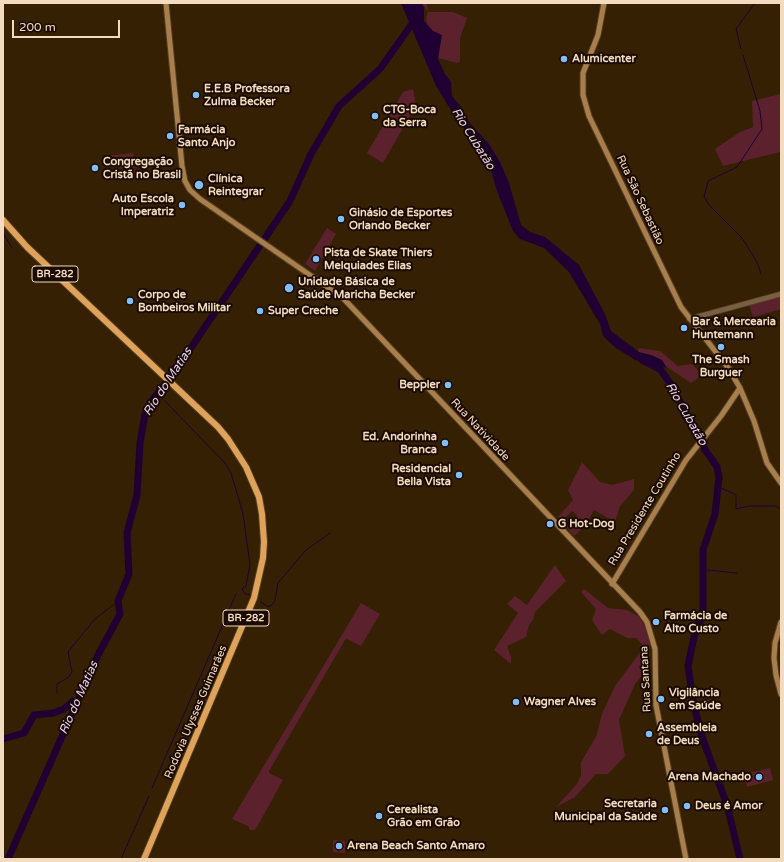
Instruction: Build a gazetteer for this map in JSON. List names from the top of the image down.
{
  "streets": {
    "highway": ["BR-282", "Rodovia Ulysses Guimarães"],
    "main road": [
      "Rua São Sebastião",
      "Rua Natividade",
      "Rua Presidente Coutinho",
      "Rua Santana"
    ]
  },
  "crossings": [
    ["Rua São Sebastião", "Rua Presidente Coutinho"],
    ["Rua Natividade", "Rua Presidente Coutinho"],
    ["Rua Natividade", "Rua Santana"]
  ],
  "water": ["Rio Cubatão", "Rio do Matias"],
  "places": [
    "Alumicenter",
    "E.E.B Professora Zulma Becker",
    "CTG-Boca da Serra",
    "Farmácia Santo Anjo",
    "Congregação Cristã no Brasil",
    "Clínica Reintegrar",
    "Auto Escola Imperatriz",
    "Ginásio de Esportes Orlando Becker",
    "Pista de Skate Thiers Melquiades Elias",
    "Unidade Básica de Saúde Maricha Becker",
    "Corpo de Bombeiros Militar",
    "Super Creche",
    "Bar & Mercearia Huntemann",
    "The Smash Burguer",
    "Beppler",
    "Ed. Andorinha Branca",
    "Residencial Bella Vista",
    "G Hot-Dog",
    "Farmácia de Alto Custo",
    "Vigilância em Saúde",
    "Wagner Alves",
    "Assembleia de Deus",
    "Arena Machado",
    "Deus é Amor",
    "Secretaria Municipal da Saúde",
    "Cerealista Grão em Grão",
    "Arena Beach Santo Amaro"
  ],
  "scale_bar": "200 m"
}
